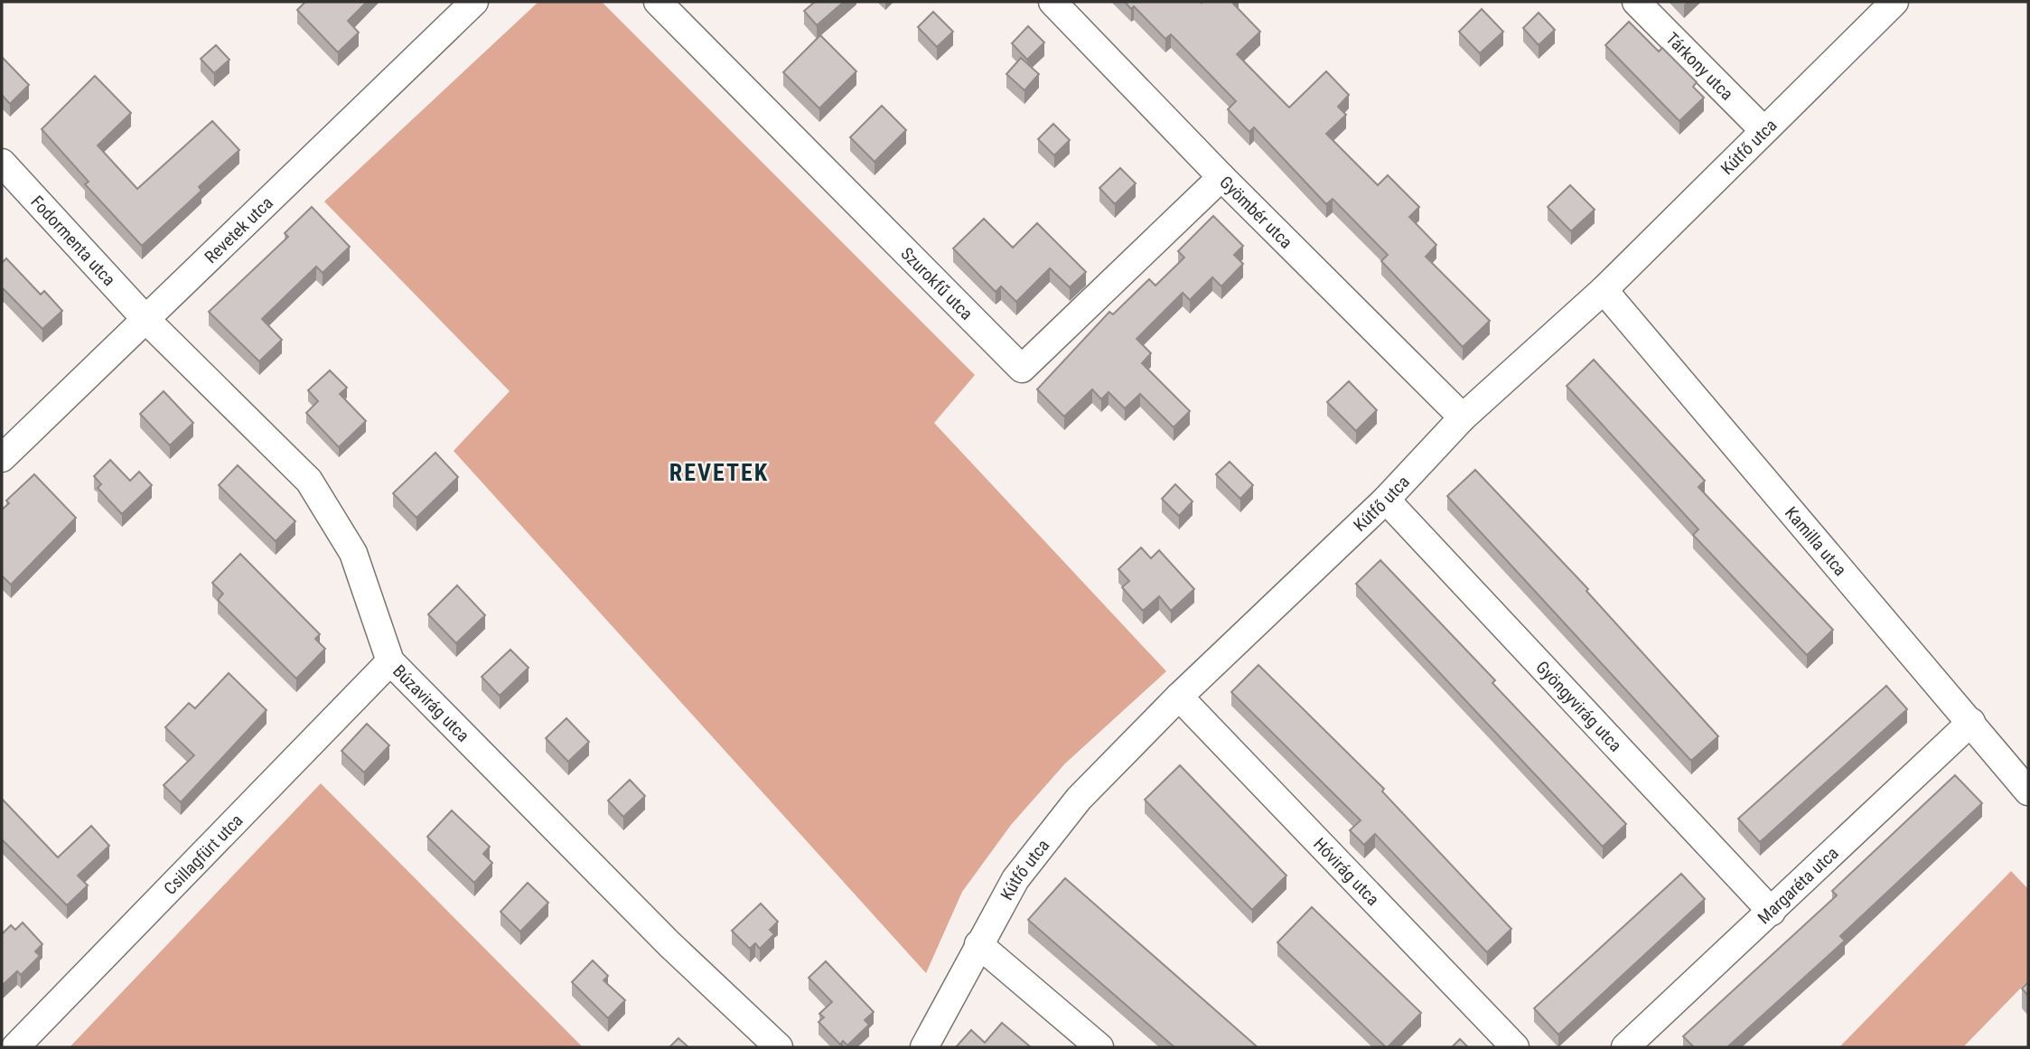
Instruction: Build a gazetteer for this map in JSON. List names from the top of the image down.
{
  "streets": {
    "street": [
      "Tárkony utca",
      "Kútfő utca",
      "Gyömbér utca",
      "Revetek utca",
      "Fodormenta utca",
      "Szurokfű utca",
      "Kamilla utca",
      "Búzavirág utca",
      "Gyöngyvirág utca",
      "Csillagfürt utca",
      "Hóvirág utca",
      "Margaréta utca"
    ]
  },
  "crossings": [
    ["Tárkony utca", "Kútfő utca"],
    ["Kútfő utca", "Gyömbér utca"],
    ["Kútfő utca", "Kamilla utca"],
    ["Kútfő utca", "Gyöngyvirág utca"],
    ["Kútfő utca", "Hóvirág utca"],
    ["Gyömbér utca", "Szurokfű utca"],
    ["Revetek utca", "Fodormenta utca"],
    ["Revetek utca", "Búzavirág utca"],
    ["Fodormenta utca", "Búzavirág utca"],
    ["Kamilla utca", "Margaréta utca"],
    ["Búzavirág utca", "Csillagfürt utca"],
    ["Gyöngyvirág utca", "Margaréta utca"]
  ],
  "districts": ["REVETEK"]
}
